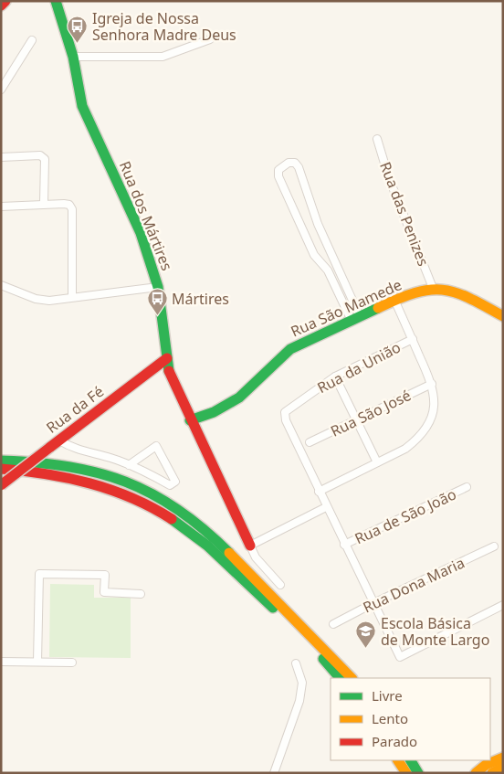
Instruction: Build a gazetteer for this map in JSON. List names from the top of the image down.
{
  "streets": {
    "main road": ["Rua dos Mártires", "Rua São Mamede", "Rua da Fé"],
    "street": [
      "Rua das Penizes",
      "Rua da União",
      "Rua São José",
      "Rua de São João",
      "Rua Dona Maria"
    ]
  },
  "crossings": [
    ["Rua das Penizes", "Rua São Mamede"],
    ["Rua dos Mártires", "Rua São Mamede"],
    ["Rua dos Mártires", "Rua da Fé"]
  ],
  "places": {
    "bus stop": ["Igreja de Nossa Senhora Madre Deus", "Mártires"],
    "school or university": ["Escola Básica de Monte Largo"]
  },
  "legend": ["Livre", "Lento", "Parado"]
}
